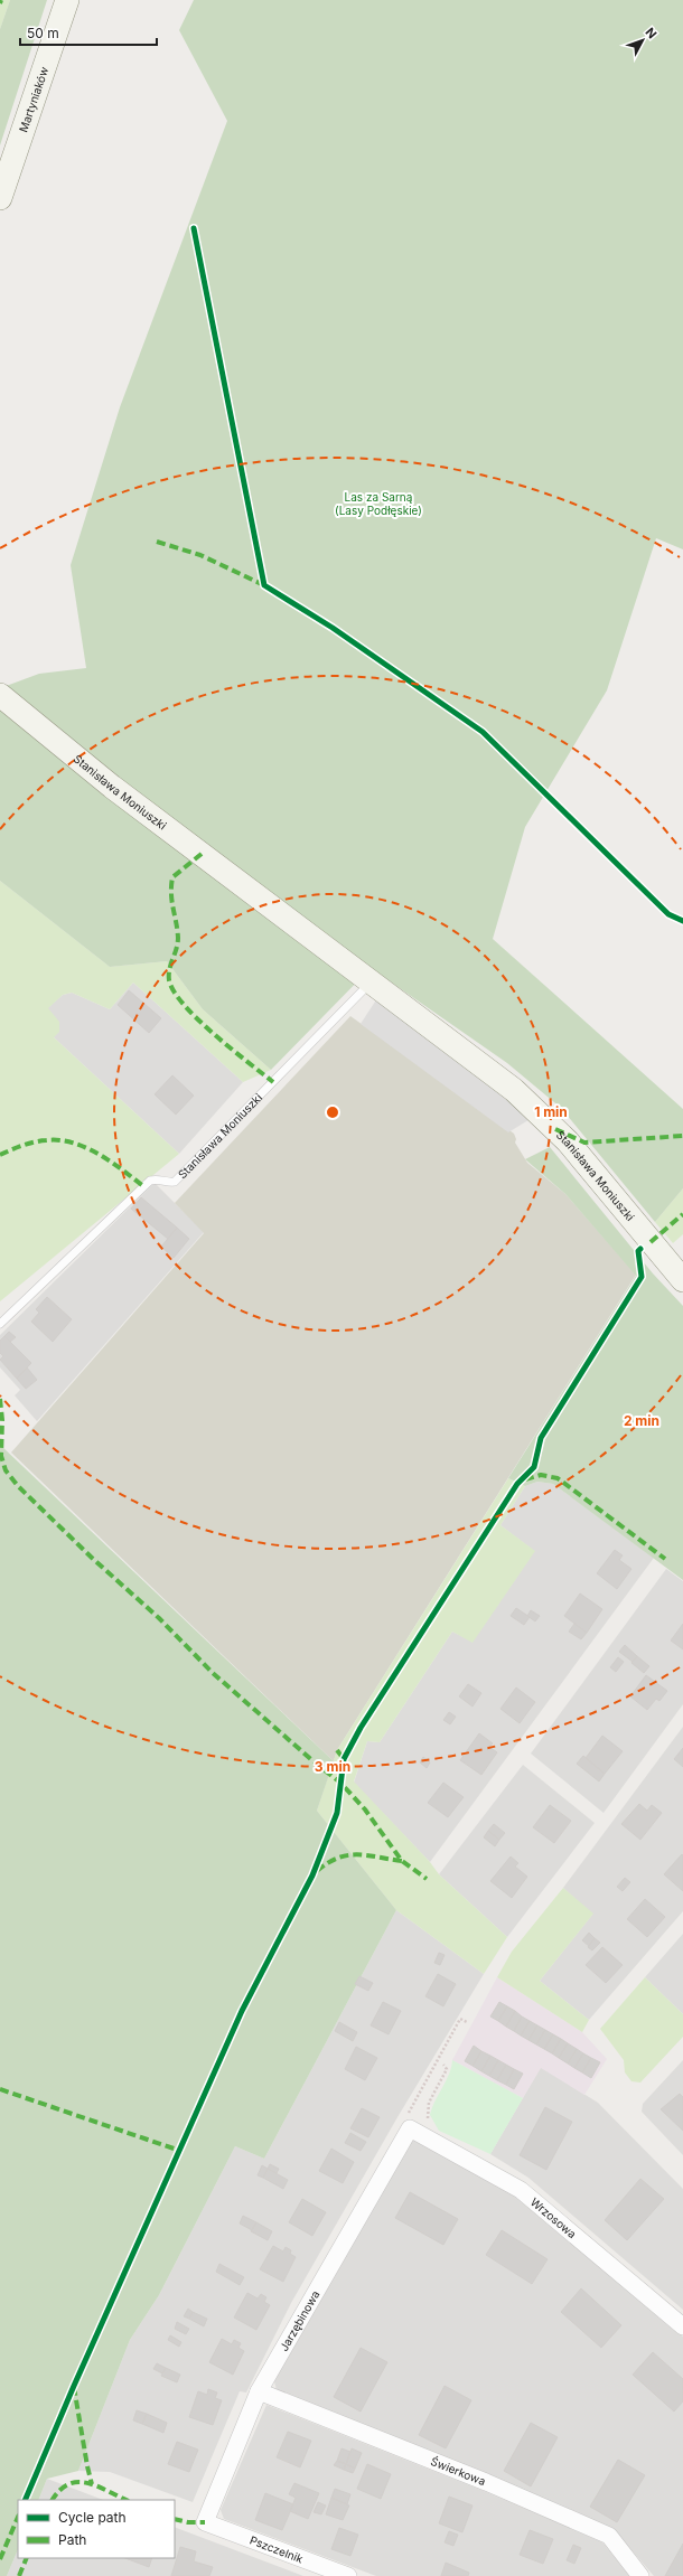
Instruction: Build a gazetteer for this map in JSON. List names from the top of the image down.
{
  "streets": {
    "street": [
      "Martyniaków",
      "Stanisława Moniuszki",
      "Wrzosowa",
      "Jarzębinowa",
      "Świerkowa",
      "Pszczelnik"
    ]
  },
  "crossings": [
    ["Wrzosowa", "Jarzębinowa"],
    ["Jarzębinowa", "Świerkowa"],
    ["Jarzębinowa", "Pszczelnik"]
  ],
  "parks": ["Las za Sarną (Lasy Podłęskie)"],
  "legend": ["Cycle path", "Path"],
  "scale_bar": "50 m",
  "north": "top right",
  "rings": ["1 min", "2 min", "3 min"]
}
